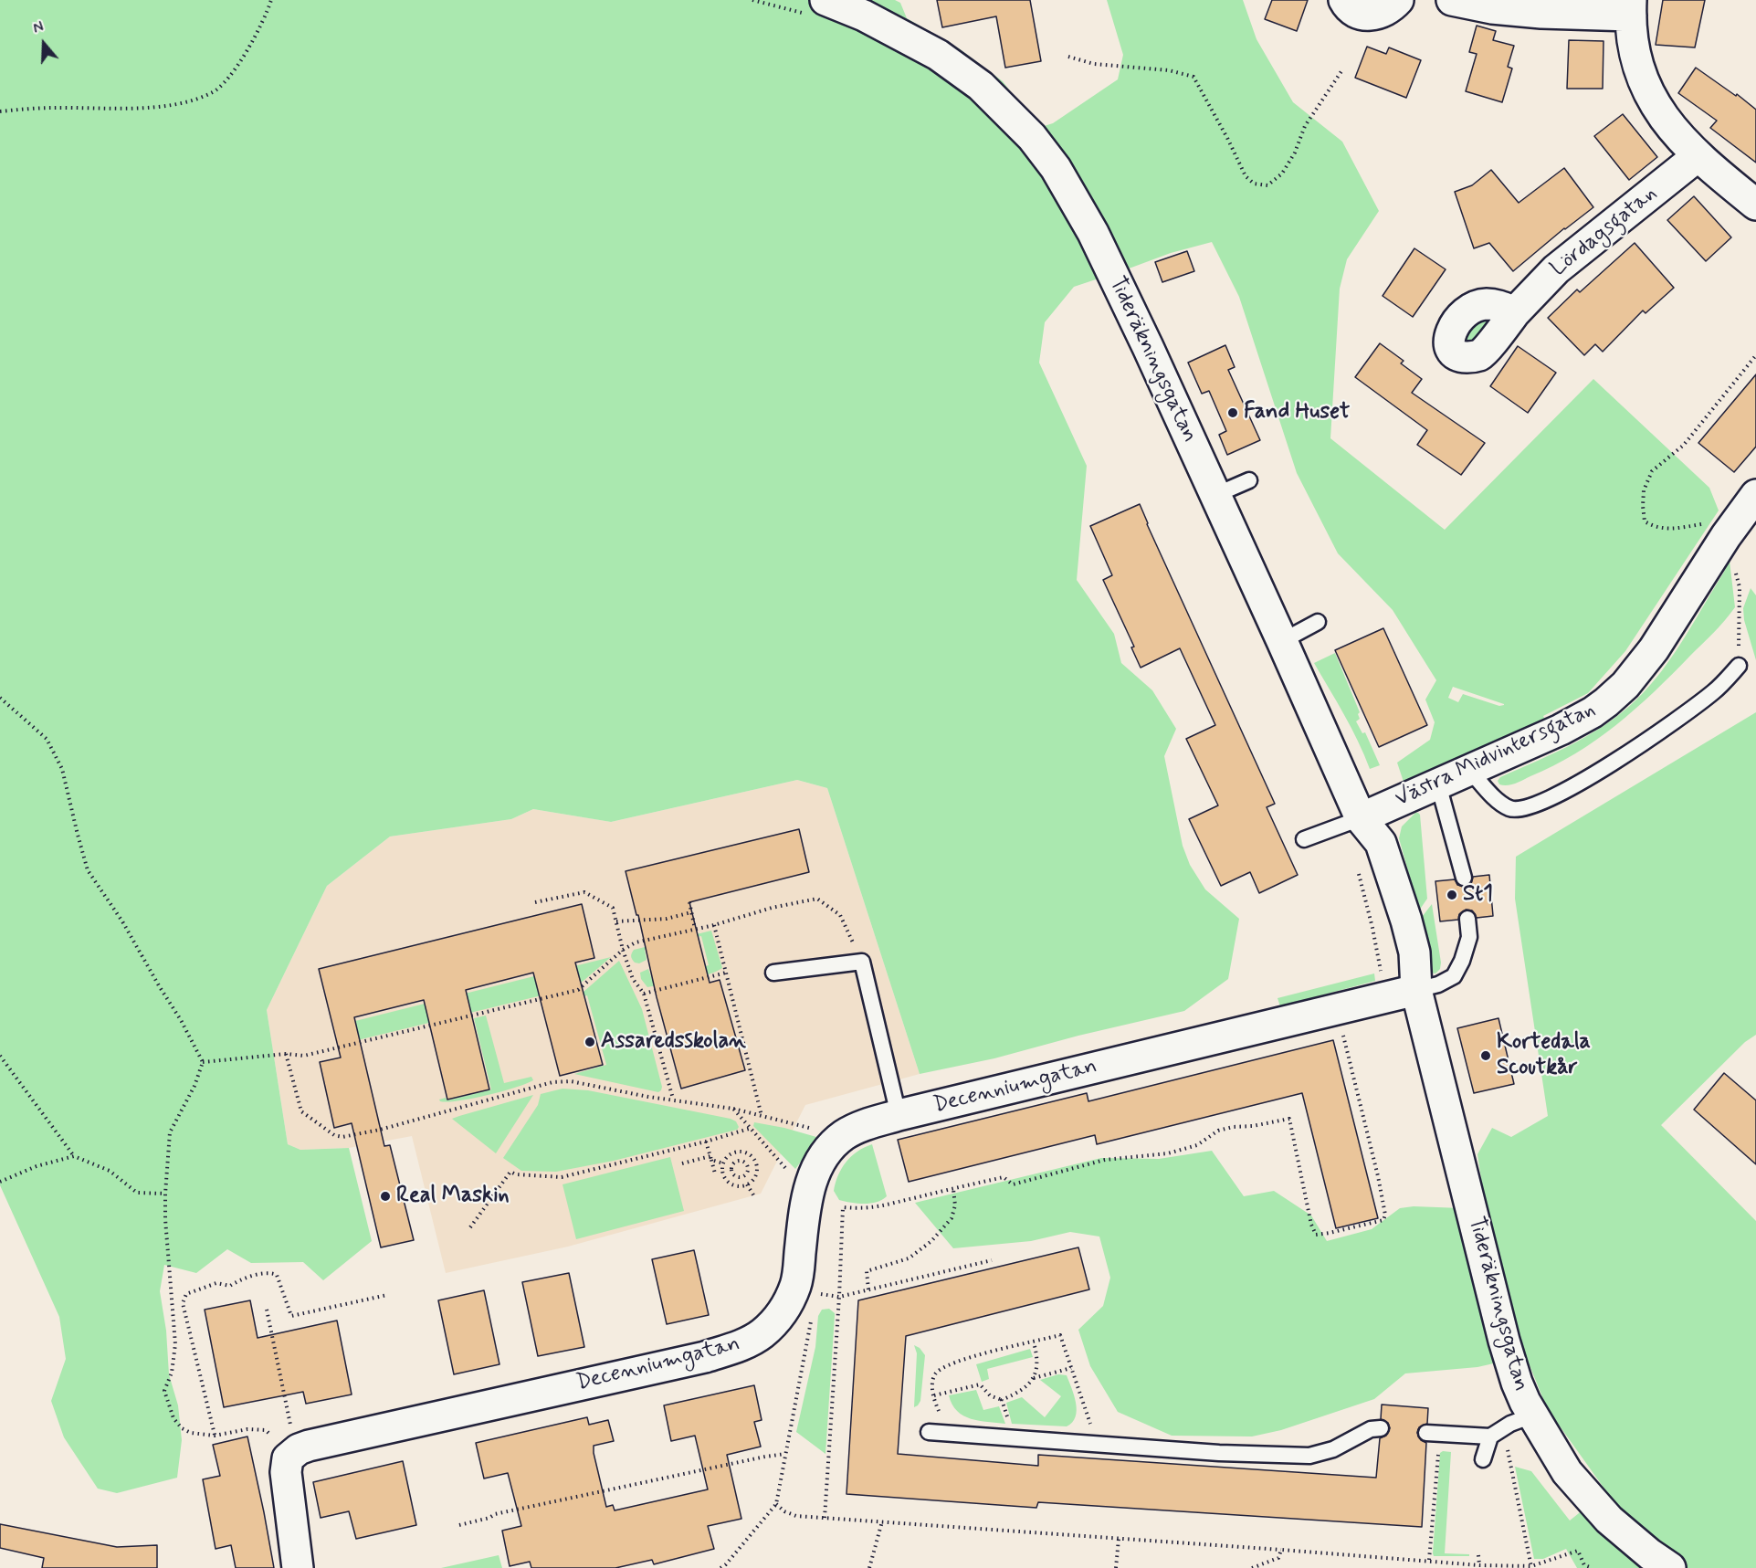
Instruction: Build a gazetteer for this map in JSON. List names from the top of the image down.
{
  "streets": {
    "street": [
      "Lördagsgatan",
      "Tideräkningsgatan",
      "Västra Midvintersgatan",
      "Decenniumgatan"
    ]
  },
  "crossings": [
    ["Tideräkningsgatan", "Västra Midvintersgatan"],
    ["Tideräkningsgatan", "Decenniumgatan"]
  ],
  "places": [
    "Fand Huset",
    "St1",
    "Assaredsskolan",
    "Kortedala Scoutkår",
    "Real Maskin"
  ],
  "north": "top"
}
